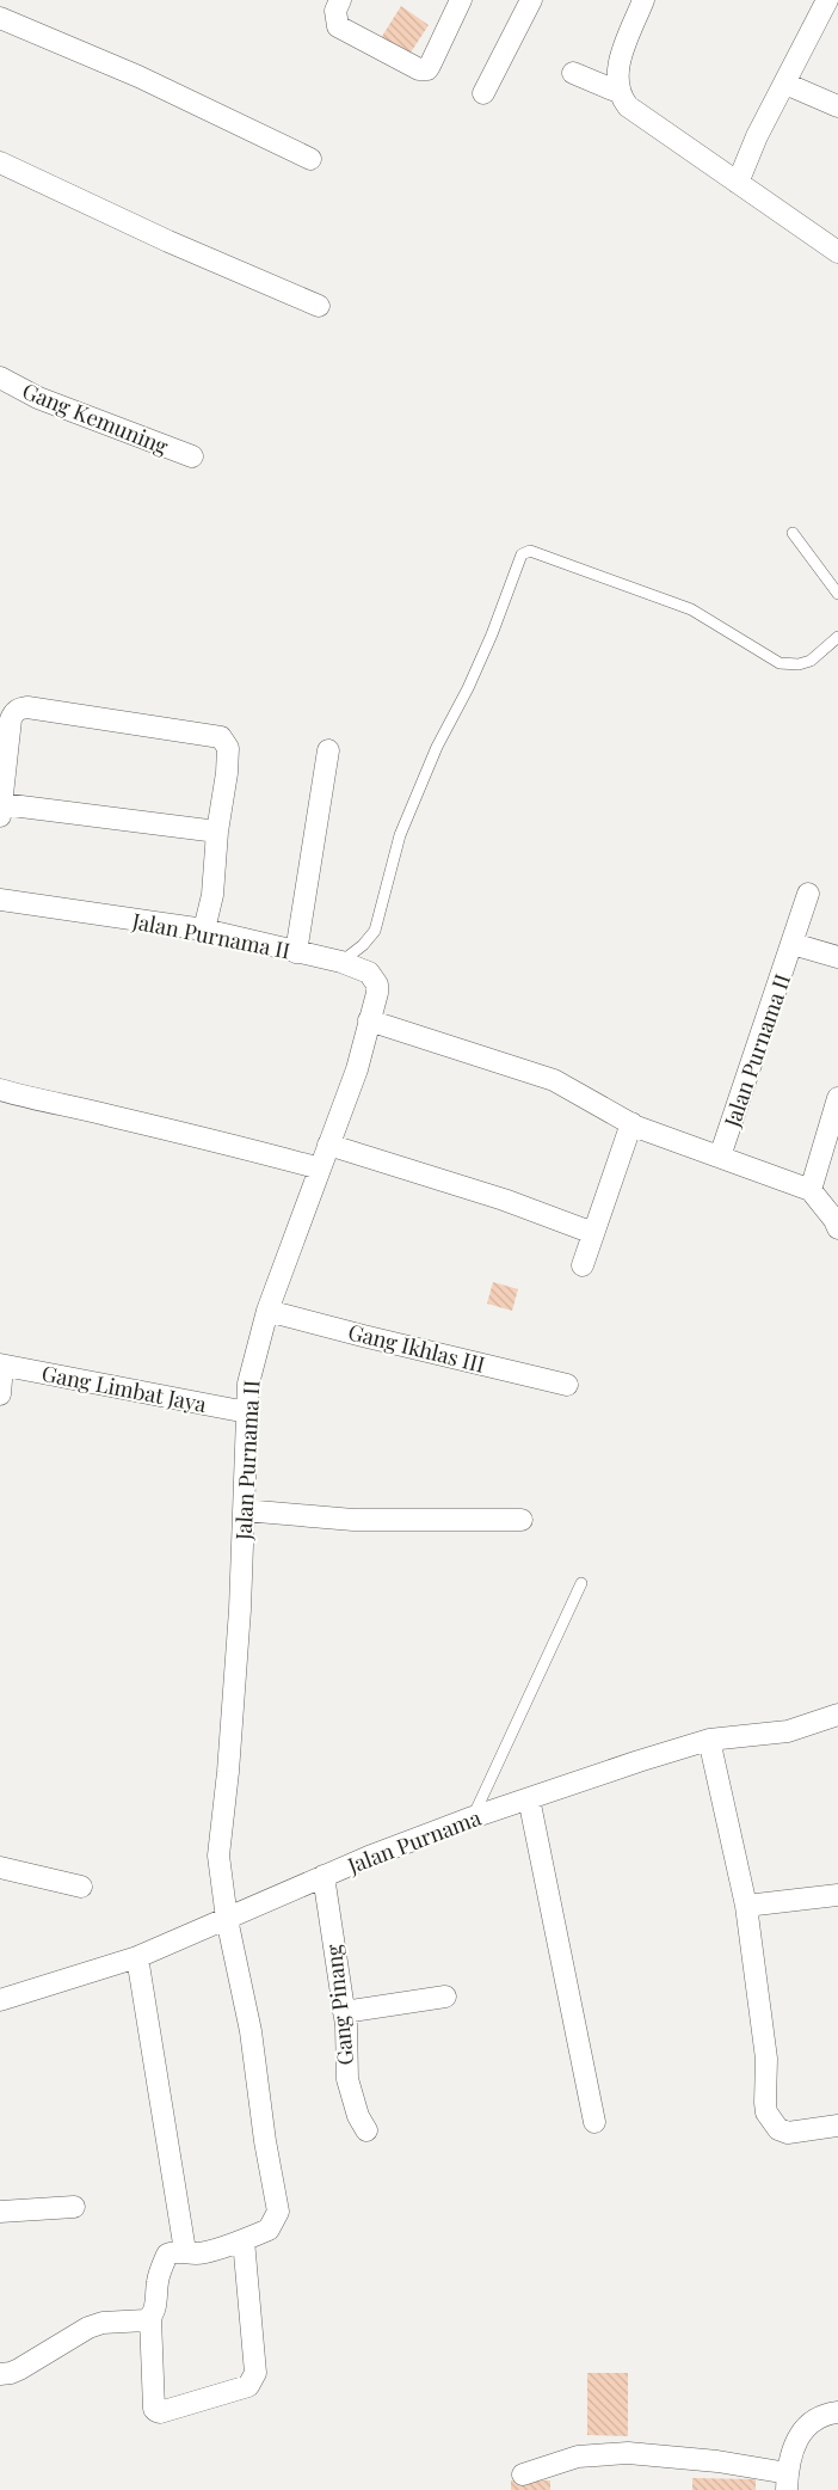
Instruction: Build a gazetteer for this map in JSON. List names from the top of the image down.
{
  "streets": {
    "street": [
      "Gang Kemuning",
      "Jalan Purnama II",
      "Gang Ikhlas III",
      "Gang Limbat Jaya",
      "Jalan Purnama",
      "Gang Pinang"
    ]
  },
  "crossings": [
    ["Jalan Purnama II", "Gang Ikhlas III"],
    ["Jalan Purnama II", "Gang Limbat Jaya"],
    ["Jalan Purnama II", "Jalan Purnama"],
    ["Jalan Purnama", "Gang Pinang"]
  ]
}
